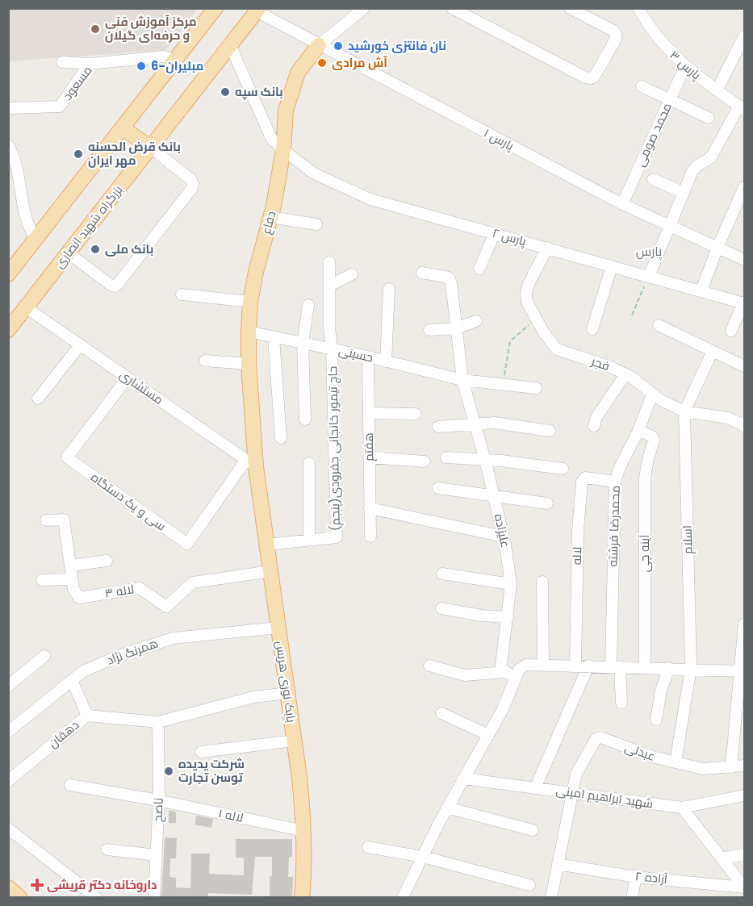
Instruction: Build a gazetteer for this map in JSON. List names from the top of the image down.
{
  "streets": {
    "main road": ["دفاع", "بزرگراه شهید انصاری", "بابک نوری هریس"],
    "street": [
      "پارس ۳",
      "مسعود",
      "محمد صومی",
      "پارس ۱",
      "پارس ۲",
      "حسینی",
      "فجر",
      "مستشاری",
      "هفتم",
      "حاج تیمور خانجانی جفرودی(پنجم)",
      "سی و یک دستگاه",
      "محمدرضا فرشته",
      "علیزاده",
      "اسلام",
      "آینه چی",
      "لاله",
      "لاله ۳",
      "همرنگ نژاد",
      "دهقان",
      "عبدلی",
      "شهید ابراهیم امینی",
      "ناصح",
      "لاله ۱",
      "آزاده ۲"
    ]
  },
  "crossings": [
    ["پارس ۳", "محمد صومی"],
    ["محمد صومی", "پارس ۱"],
    ["پارس ۱", "دفاع"],
    ["پارس ۱", "بزرگراه شهید انصاری"],
    ["دفاع", "پارس ۲"],
    ["دفاع", "حسینی"],
    ["دفاع", "مستشاری"],
    ["دفاع", "سی و یک دستگاه"],
    ["دفاع", "بابک نوری هریس"],
    ["بزرگراه شهید انصاری", "پارس ۲"],
    ["بزرگراه شهید انصاری", "مستشاری"],
    ["پارس ۲", "فجر"],
    ["حسینی", "هفتم"],
    ["حسینی", "حاج تیمور خانجانی جفرودی(پنجم)"],
    ["حسینی", "علیزاده"],
    ["فجر", "محمدرضا فرشته"],
    ["فجر", "اسلام"],
    ["مستشاری", "سی و یک دستگاه"],
    ["مستشاری", "بابک نوری هریس"],
    ["حاج تیمور خانجانی جفرودی(پنجم)", "بابک نوری هریس"],
    ["سی و یک دستگاه", "بابک نوری هریس"],
    ["محمدرضا فرشته", "آینه چی"],
    ["محمدرضا فرشته", "لاله"],
    ["اسلام", "عبدلی"],
    ["لاله ۳", "بابک نوری هریس"],
    ["همرنگ نژاد", "بابک نوری هریس"],
    ["بابک نوری هریس", "دهقان"],
    ["بابک نوری هریس", "لاله ۱"],
    ["دهقان", "ناصح"],
    ["عبدلی", "شهید ابراهیم امینی"],
    ["ناصح", "لاله ۱"]
  ],
  "districts": ["پارس"],
  "places": {
    "other": [
      "مرکز آموزش فنی و حرفه‌ای گیلان",
      "نان فانتزی خورشید",
      "آش مرادی",
      "مبلیران-6",
      "بانک سپه",
      "بانک قرض الحسنه مهر ایران",
      "بانک ملی",
      "شرکت پدیده توسن تجارت"
    ],
    "health": ["داروخانه دکتر قریشی"]
  }
}
